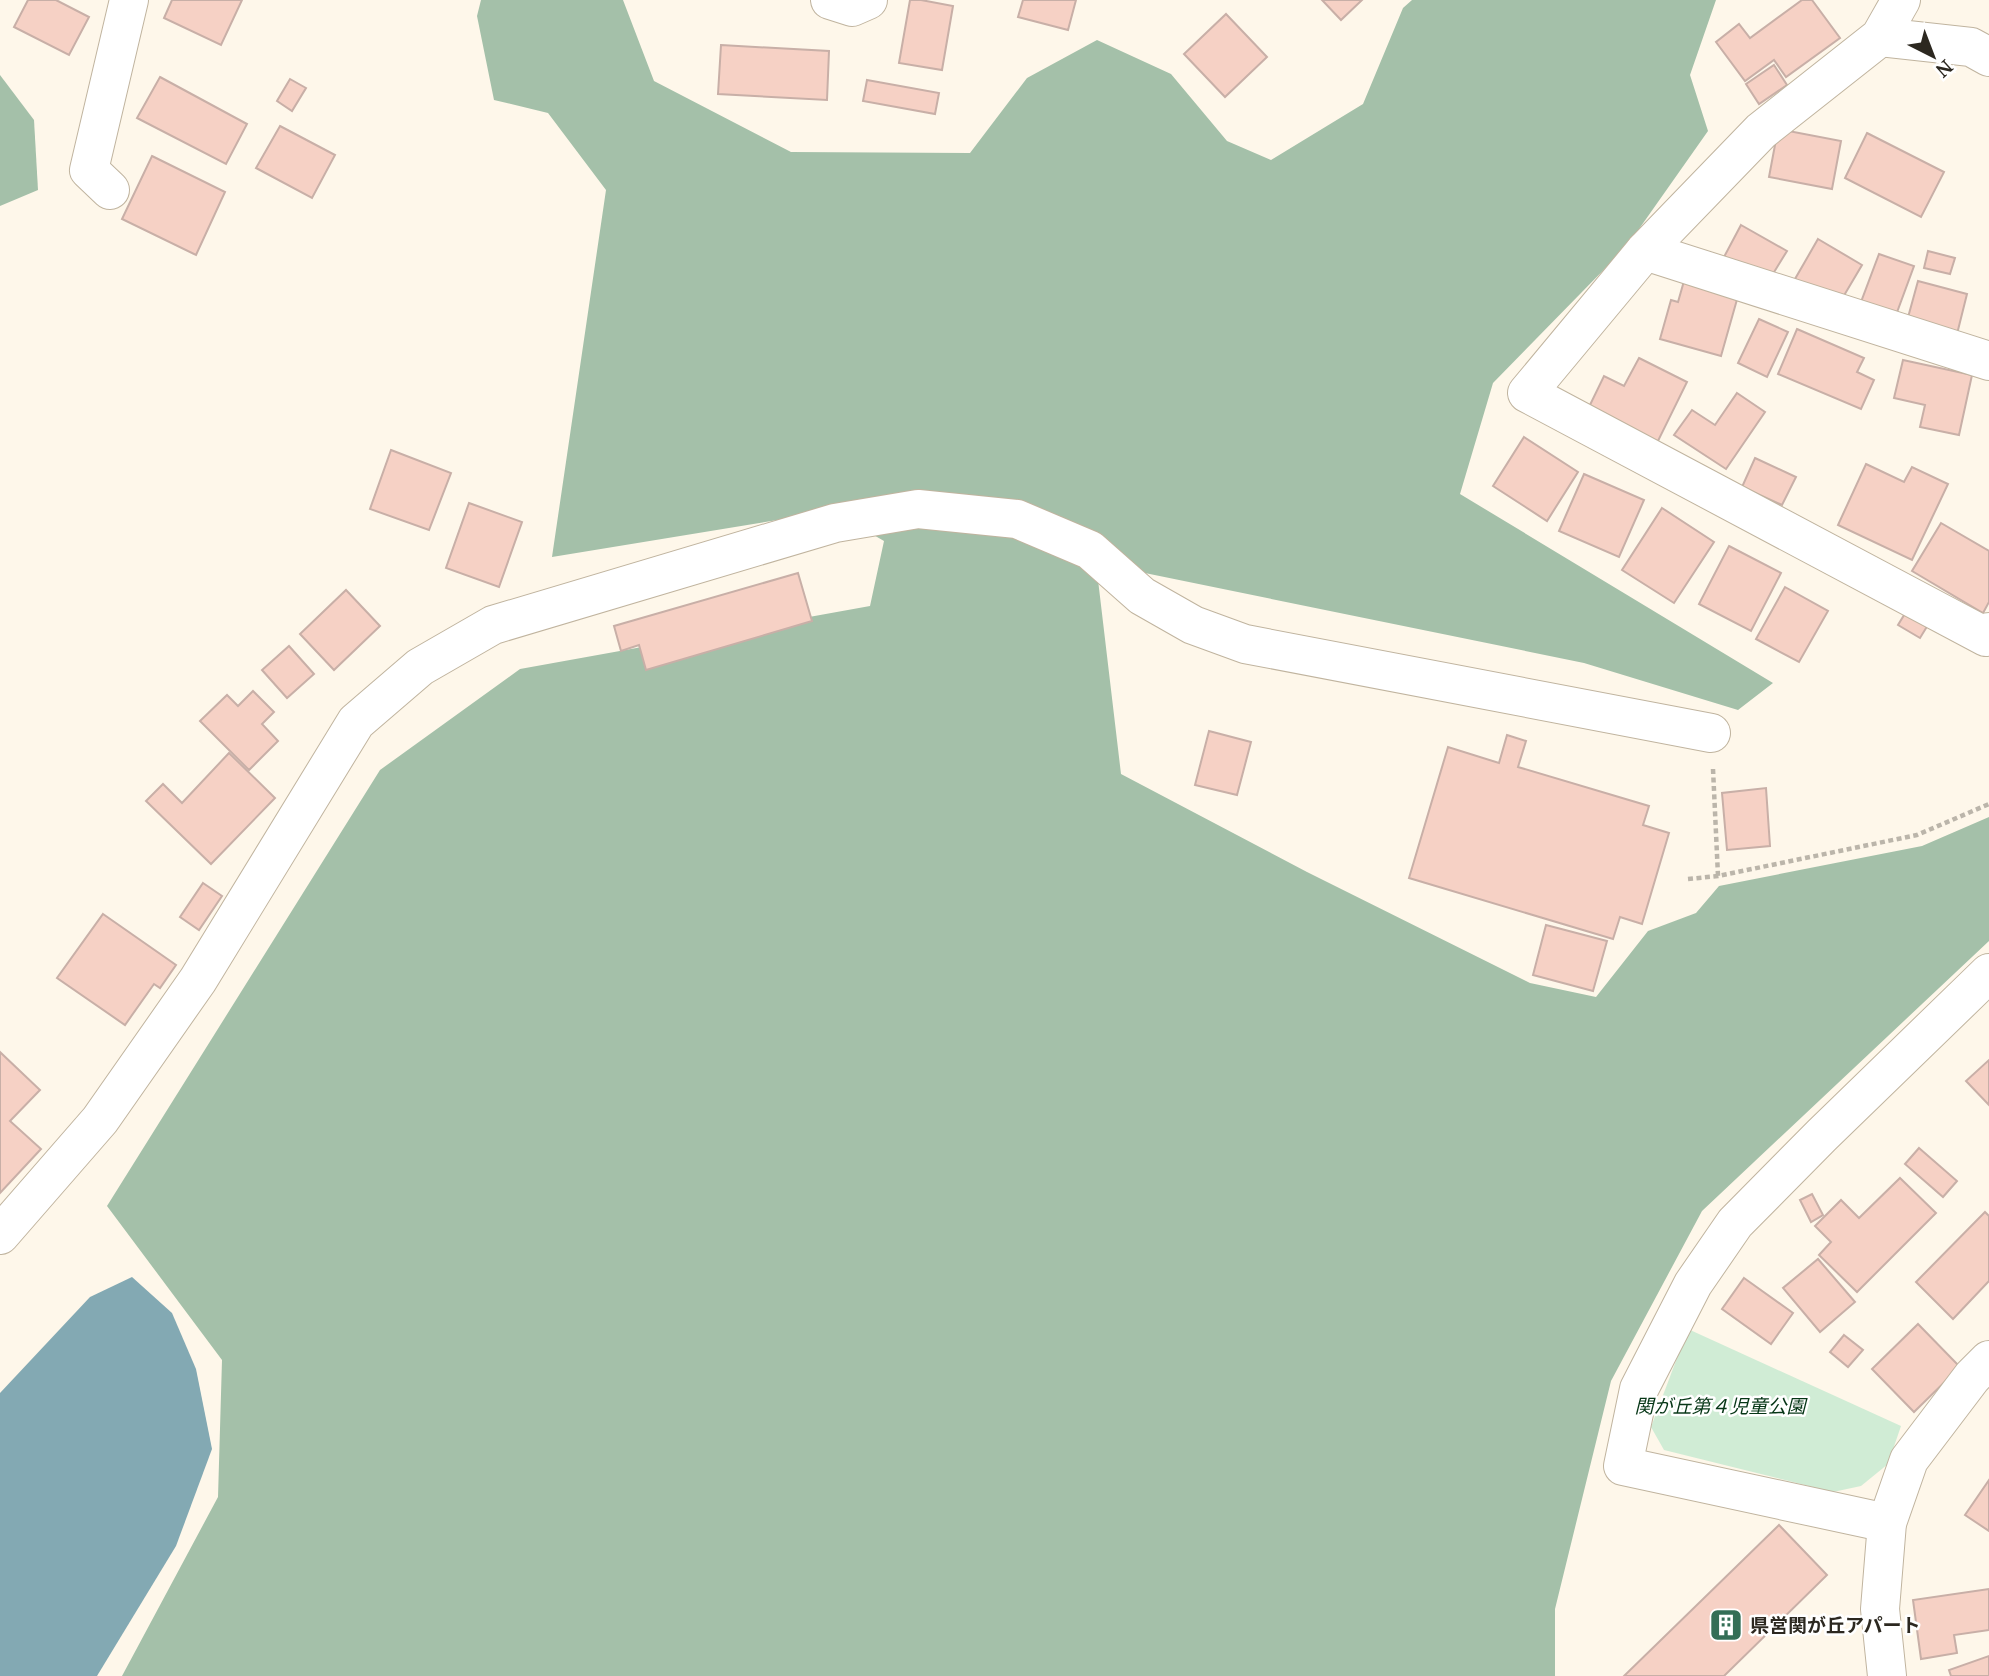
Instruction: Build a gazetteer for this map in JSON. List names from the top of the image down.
{
  "parks": ["関が丘第４児童公園"],
  "places": {
    "building": ["県営関が丘アパート"]
  },
  "north": "bottom right"
}
